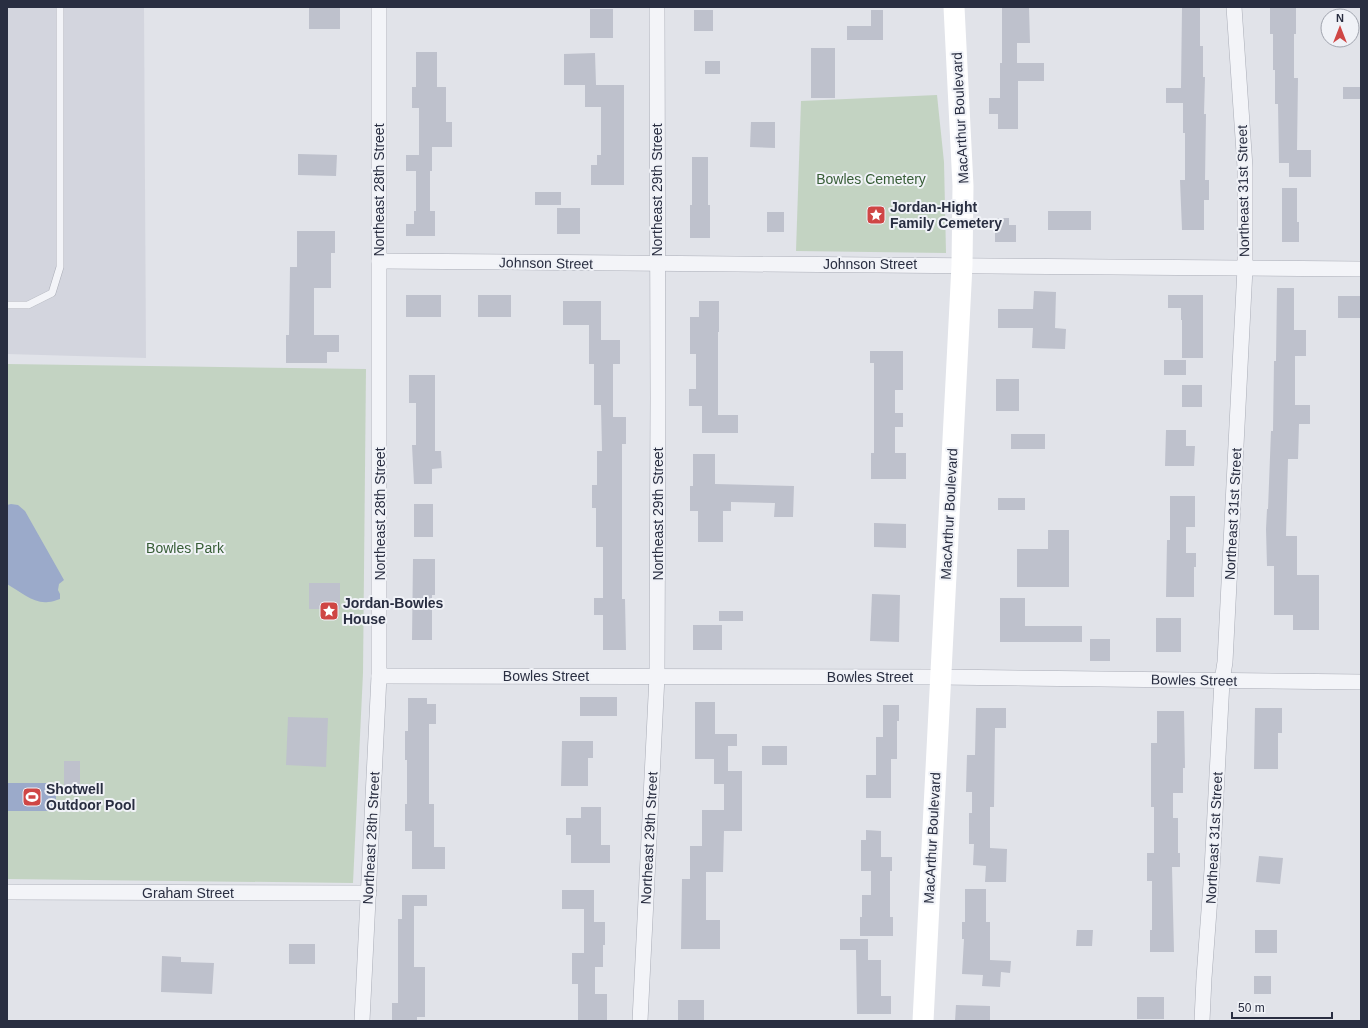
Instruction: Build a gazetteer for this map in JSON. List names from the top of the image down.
{
  "streets": {
    "main road": ["MacArthur Boulevard"],
    "street": [
      "Northeast 28th Street",
      "Northeast 29th Street",
      "Northeast 31st Street",
      "Johnson Street",
      "Bowles Street",
      "Graham Street"
    ]
  },
  "crossings": [
    ["MacArthur Boulevard", "Johnson Street"],
    ["MacArthur Boulevard", "Bowles Street"],
    ["Northeast 28th Street", "Johnson Street"],
    ["Northeast 28th Street", "Bowles Street"],
    ["Northeast 28th Street", "Graham Street"],
    ["Northeast 29th Street", "Johnson Street"],
    ["Northeast 29th Street", "Bowles Street"],
    ["Northeast 31st Street", "Johnson Street"],
    ["Northeast 31st Street", "Bowles Street"]
  ],
  "parks": ["Bowles Cemetery", "Bowles Park"],
  "places": {
    "place": ["Jordan-Hight Family Cemetery", "Jordan-Bowles House"],
    "sports": ["Shotwell Outdoor Pool"]
  },
  "scale_bar": "50 m",
  "north": "top"
}
